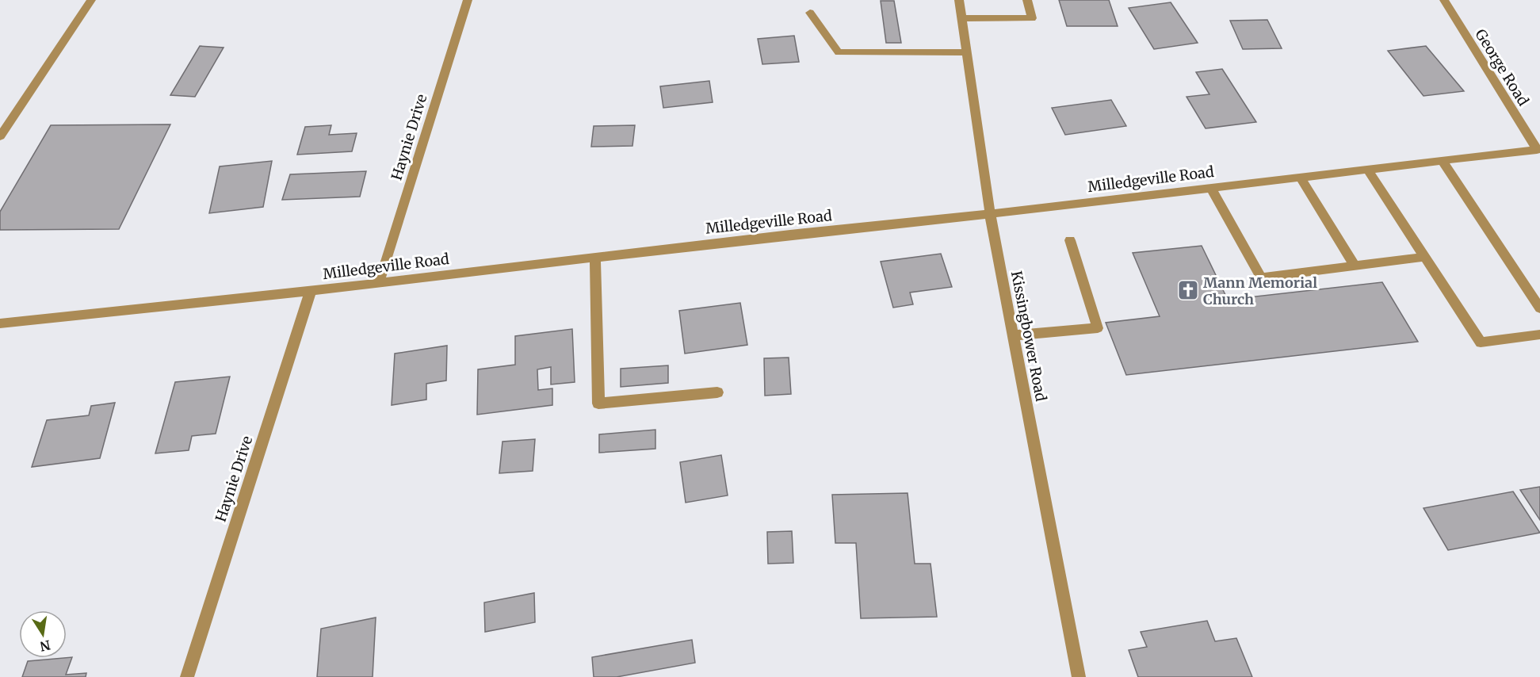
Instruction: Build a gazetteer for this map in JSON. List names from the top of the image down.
{
  "streets": {
    "street": [
      "George Road",
      "Haynie Drive",
      "Milledgeville Road",
      "Kissingbower Road"
    ]
  },
  "crossings": [
    ["George Road", "Milledgeville Road"],
    ["Haynie Drive", "Milledgeville Road"],
    ["Milledgeville Road", "Kissingbower Road"]
  ],
  "places": {
    "church": ["Mann Memorial Church"]
  },
  "north": "bottom"
}
